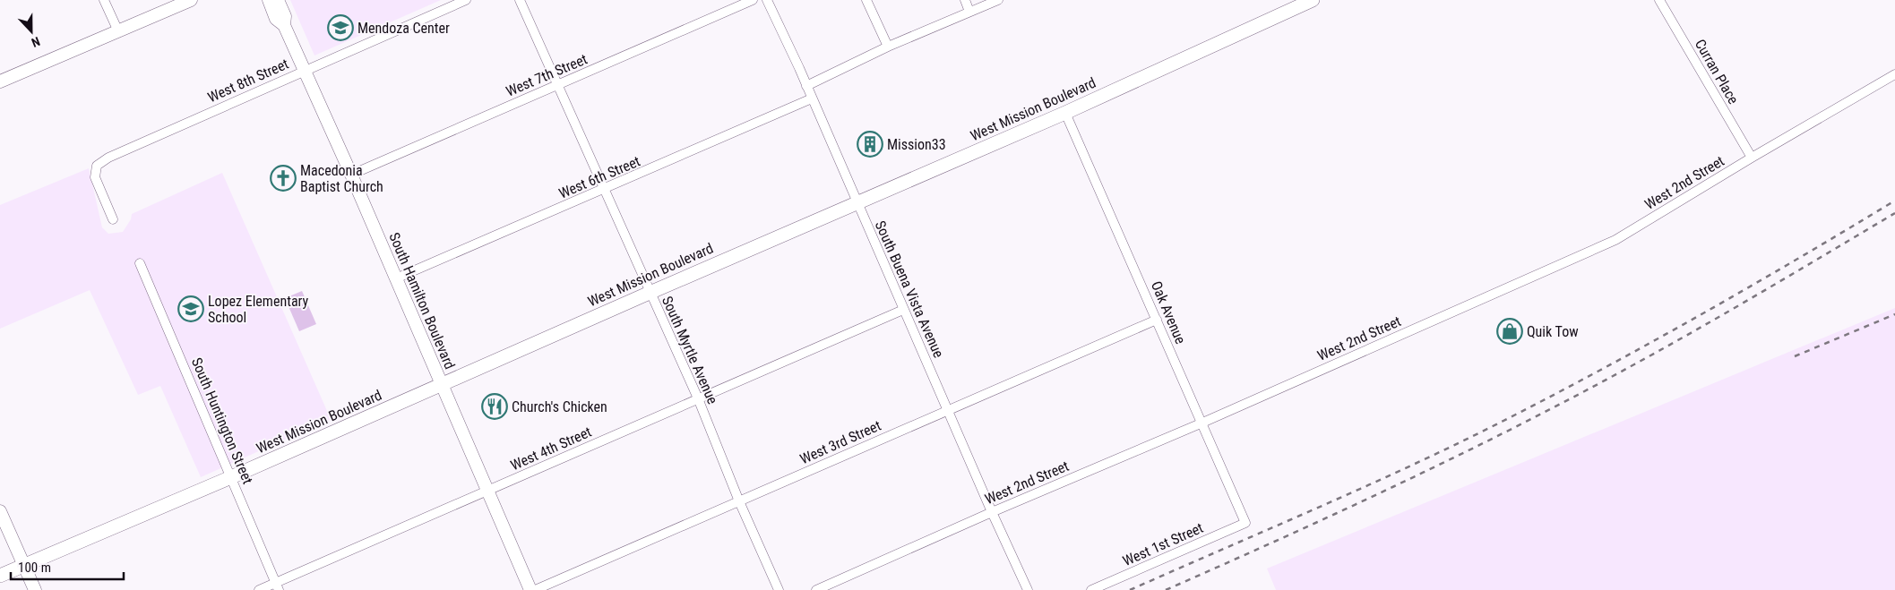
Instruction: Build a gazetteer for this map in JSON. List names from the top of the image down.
{
  "streets": {
    "main road": ["West Mission Boulevard"],
    "street": [
      "Curran Place",
      "West 7th Street",
      "West 8th Street",
      "West 6th Street",
      "West 2nd Street",
      "South Buena Vista Avenue",
      "South Hamilton Boulevard",
      "Oak Avenue",
      "South Myrtle Avenue",
      "South Huntington Street",
      "West 3rd Street",
      "West 4th Street",
      "West 1st Street"
    ]
  },
  "crossings": [
    ["Curran Place", "West 2nd Street"],
    ["West 7th Street", "South Hamilton Boulevard"],
    ["West 7th Street", "South Myrtle Avenue"],
    ["West 8th Street", "South Hamilton Boulevard"],
    ["West Mission Boulevard", "South Buena Vista Avenue"],
    ["West Mission Boulevard", "South Hamilton Boulevard"],
    ["West Mission Boulevard", "Oak Avenue"],
    ["West Mission Boulevard", "South Myrtle Avenue"],
    ["West Mission Boulevard", "South Huntington Street"],
    ["West 6th Street", "South Buena Vista Avenue"],
    ["West 6th Street", "South Hamilton Boulevard"],
    ["West 6th Street", "South Myrtle Avenue"],
    ["West 2nd Street", "South Buena Vista Avenue"],
    ["West 2nd Street", "Oak Avenue"],
    ["South Buena Vista Avenue", "West 3rd Street"],
    ["South Buena Vista Avenue", "West 4th Street"],
    ["South Hamilton Boulevard", "West 4th Street"],
    ["Oak Avenue", "West 3rd Street"],
    ["Oak Avenue", "West 1st Street"],
    ["South Myrtle Avenue", "West 3rd Street"],
    ["South Myrtle Avenue", "West 4th Street"],
    ["South Huntington Street", "West 4th Street"]
  ],
  "places": {
    "school or university": ["Mendoza Center", "Lopez Elementary School"],
    "building": ["Mission33"],
    "church": ["Macedonia Baptist Church"],
    "shop": ["Quik Tow"],
    "restaurant": ["Church's Chicken"]
  },
  "scale_bar": "100 m",
  "north": "bottom"
}
